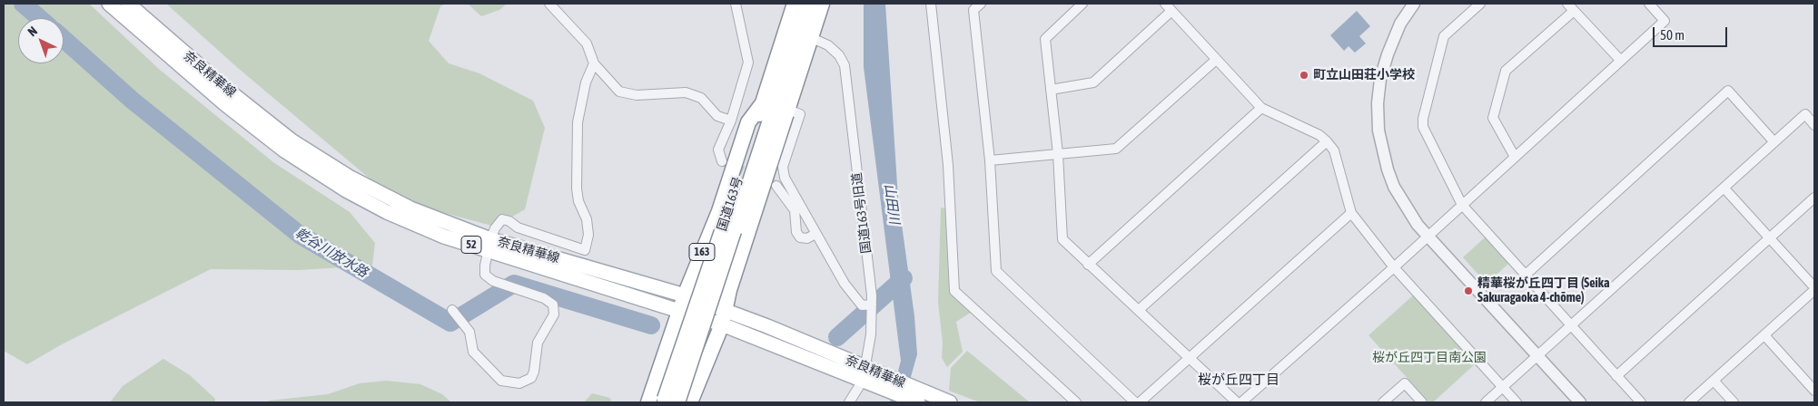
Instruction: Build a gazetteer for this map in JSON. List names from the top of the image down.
{
  "streets": {
    "highway": ["国道163号", "163"],
    "main road": ["奈良精華線", "52"],
    "street": ["国道163号旧道"]
  },
  "crossings": [
    ["奈良精華線", "国道163号旧道"],
    ["奈良精華線", "163"],
    ["国道163号", "163"]
  ],
  "districts": ["桜が丘四丁目"],
  "water": ["山田川", "乾谷川放水路"],
  "parks": ["桜が丘四丁目南公園"],
  "places": ["町立山田荘小学校", "精華桜が丘四丁目 (Seika Sakuragaoka 4-chōme)"],
  "scale_bar": "50 m",
  "north": "top left"
}
